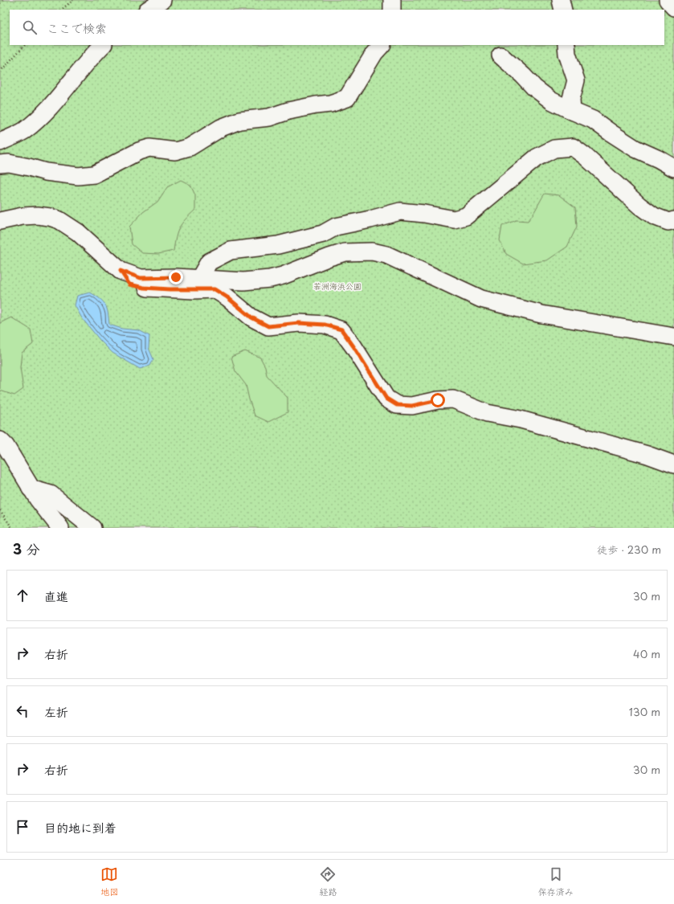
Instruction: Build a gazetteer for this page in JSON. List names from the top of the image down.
{
  "parks": ["若洲海浜公園"],
  "page": {
    "search": "ここで検索",
    "heading": ["3 分", "徒歩 · 230 m"],
    "list": [
      ["直進", "30 m"],
      ["右折", "40 m"],
      ["左折", "130 m"],
      ["右折", "30 m"],
      "目的地に到着"
    ],
    "nav": ["地図", "経路", "保存済み"]
  }
}
